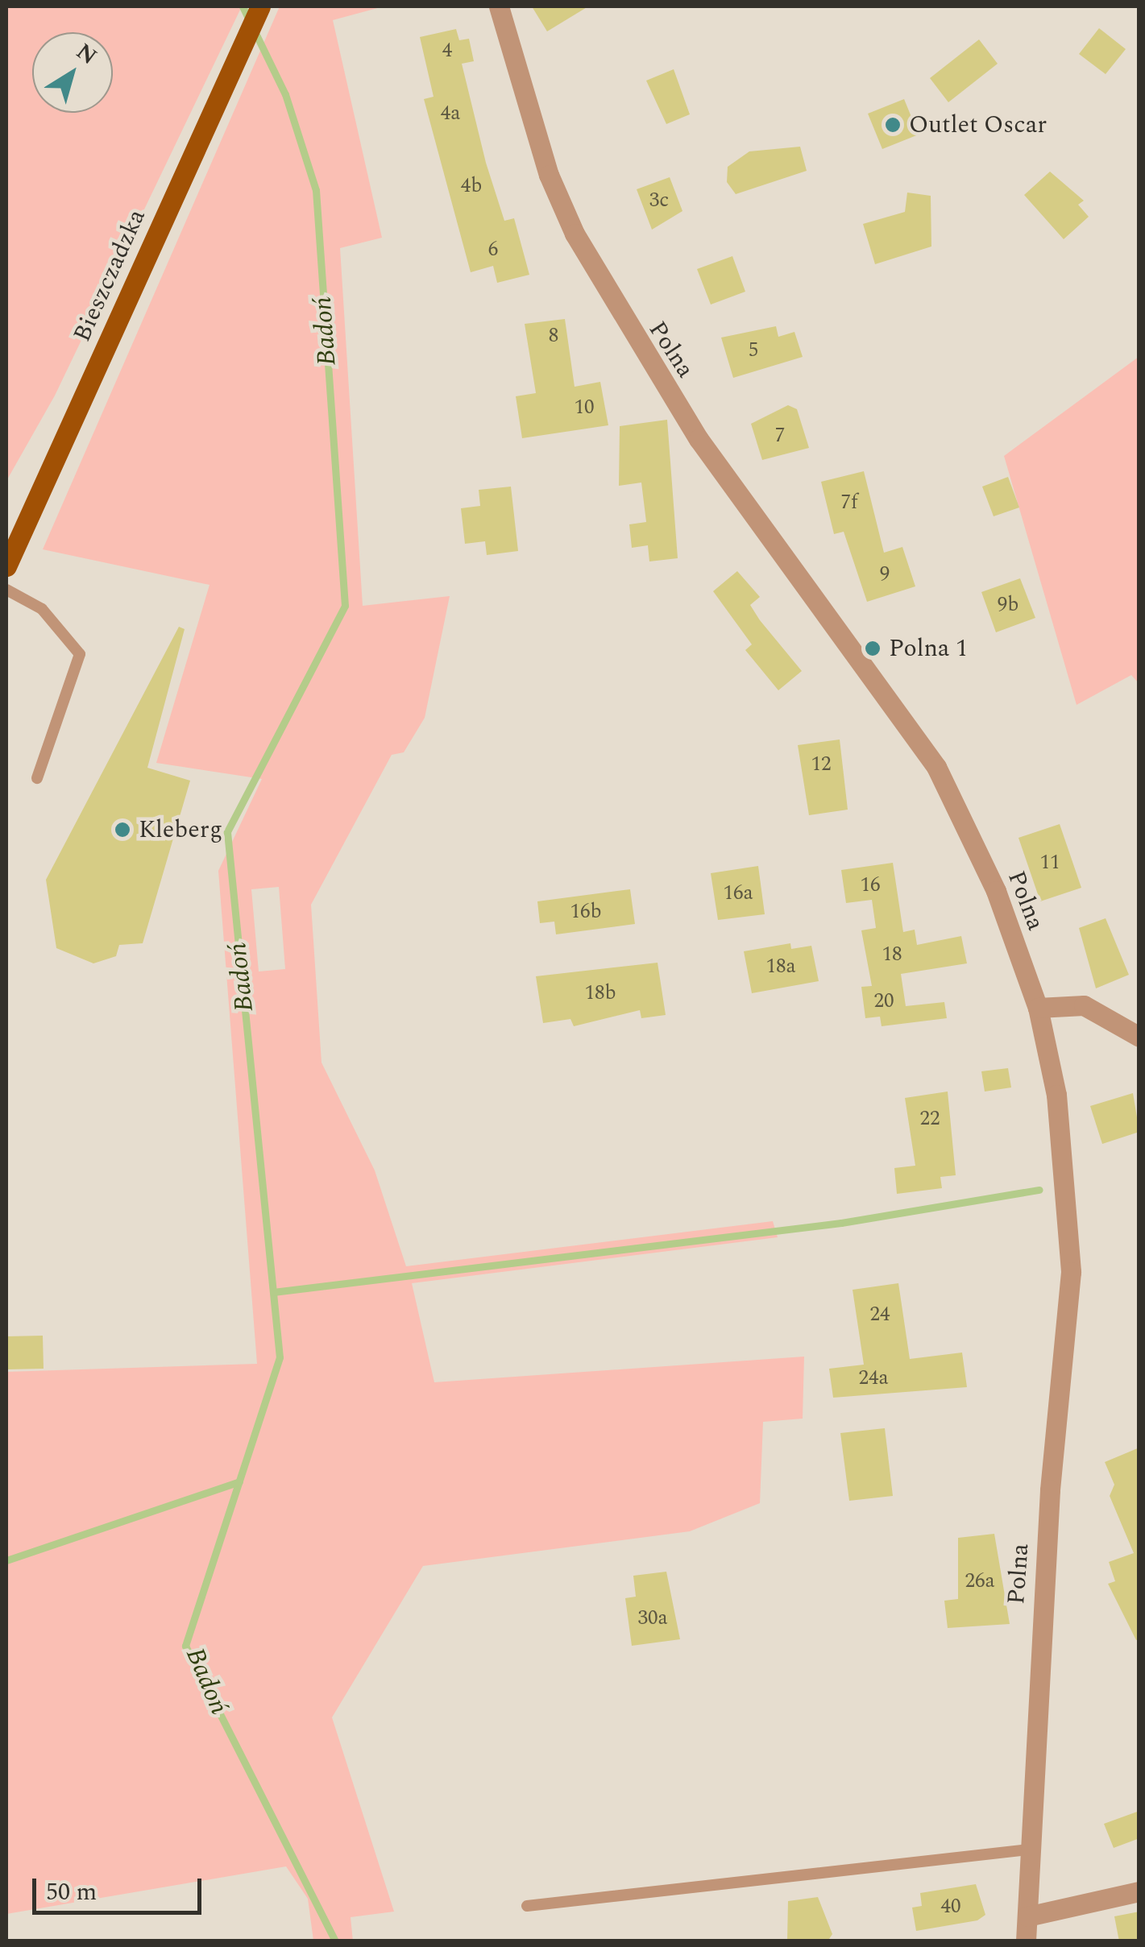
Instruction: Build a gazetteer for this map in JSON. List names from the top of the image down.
{
  "streets": {
    "main road": ["Bieszczadzka"],
    "street": ["Polna"]
  },
  "water": ["Badoń"],
  "places": ["Outlet Oscar", "Polna 1", "Kleberg"],
  "house_numbers": [
    "4",
    "4a",
    "4b",
    "3c",
    "6",
    "8",
    "5",
    "10",
    "7",
    "7f",
    "9",
    "9b",
    "12",
    "11",
    "16",
    "16a",
    "16b",
    "18",
    "18a",
    "18b",
    "20",
    "22",
    "24",
    "24a",
    "26a",
    "30a",
    "40"
  ],
  "scale_bar": "50 m",
  "north": "top right"
}
